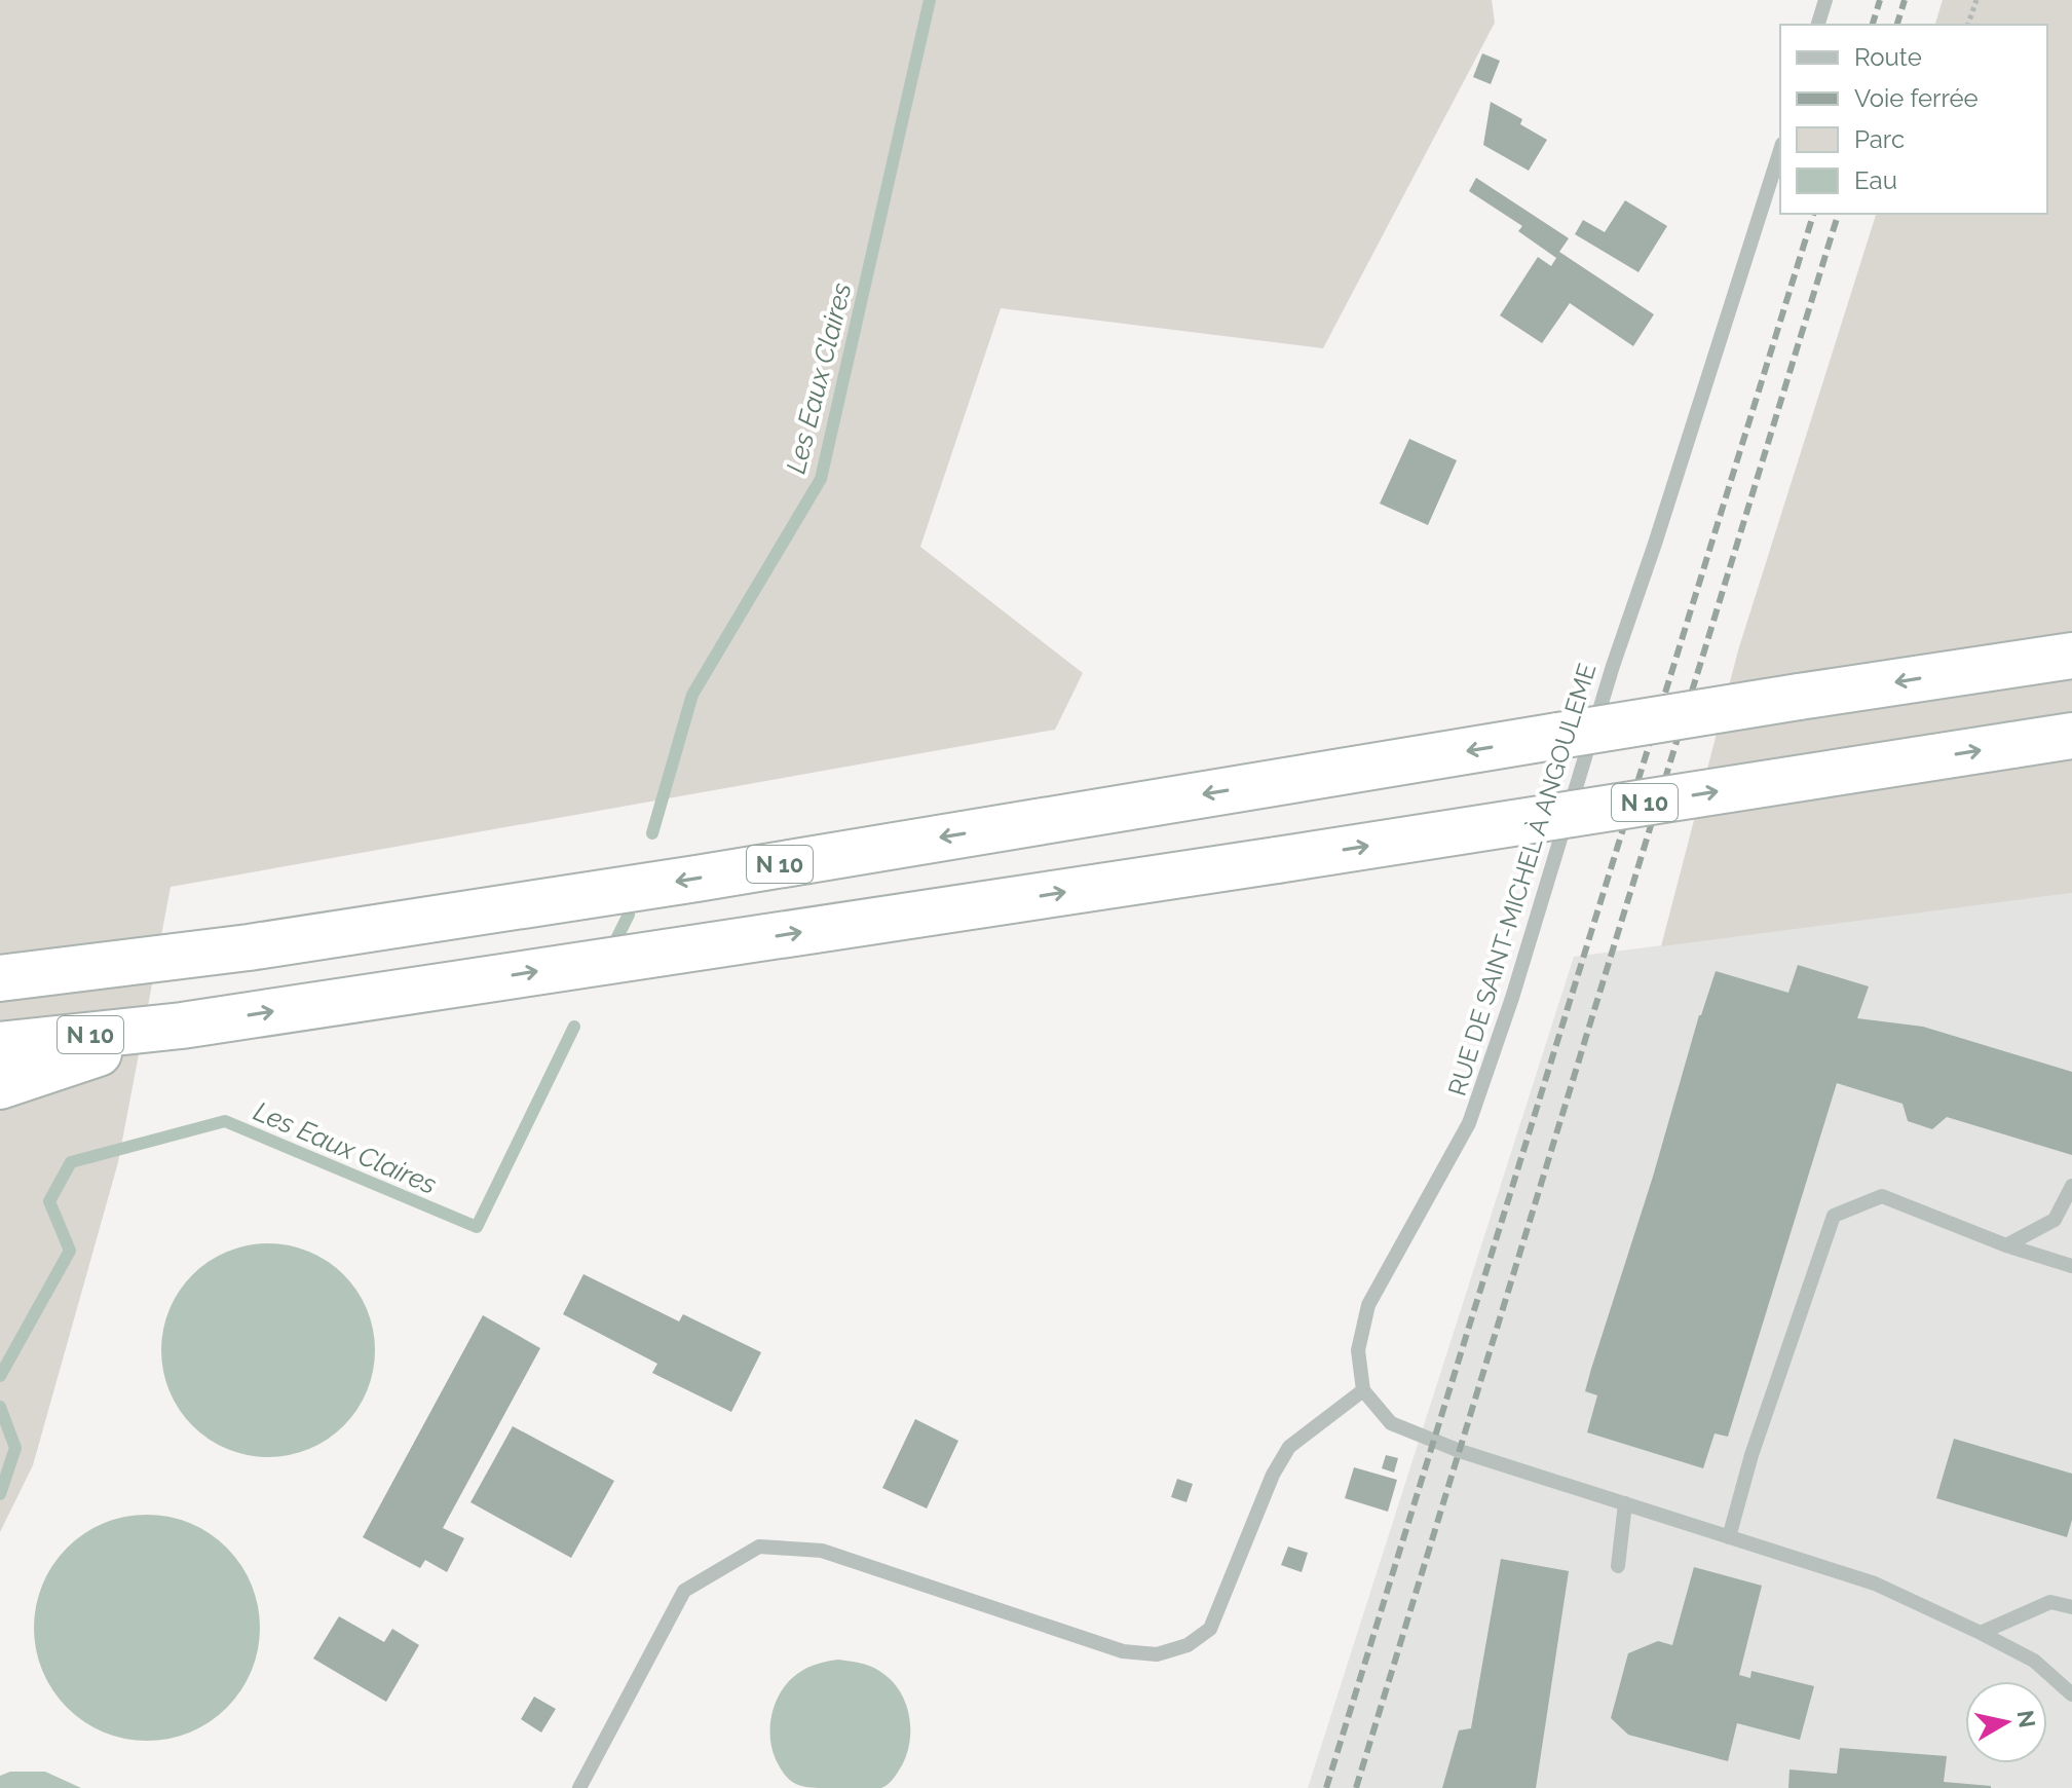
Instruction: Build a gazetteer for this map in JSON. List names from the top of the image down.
{
  "streets": {
    "highway": ["N 10"],
    "street": ["RUE DE SAINT-MICHEL À ANGOULEME"]
  },
  "water": ["Les Eaux Claires"],
  "legend": [
    "Route",
    "Voie ferrée",
    "Parc",
    "Eau"
  ],
  "north": "right"
}
